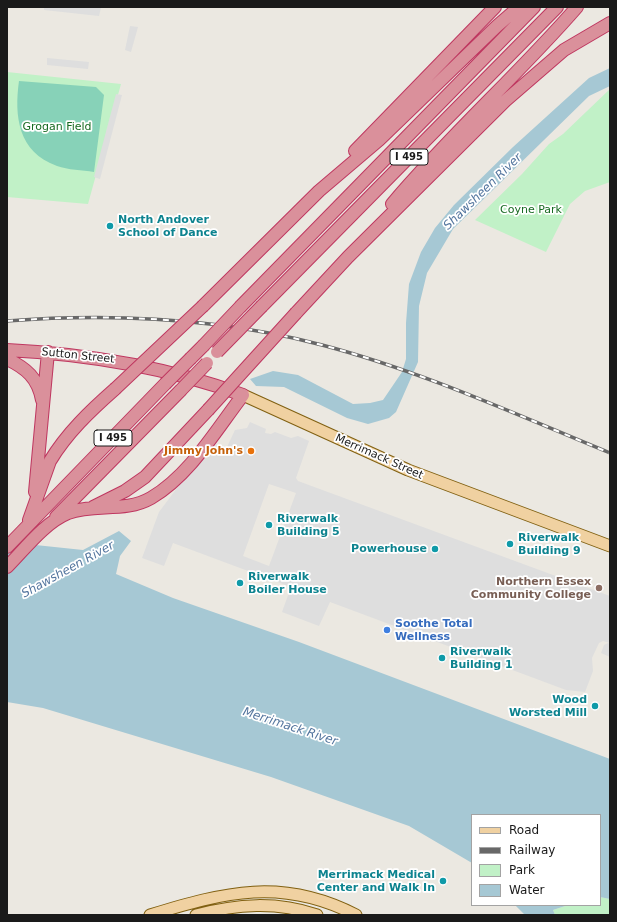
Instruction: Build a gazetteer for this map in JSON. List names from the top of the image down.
{
  "streets": {
    "highway": ["I 495", "Sutton Street", "Merrimack Street"]
  },
  "crossings": [
    ["Sutton Street", "Merrimack Street"]
  ],
  "water": ["Shawsheen River", "Merrimack River"],
  "parks": ["Grogan Field", "Coyne Park"],
  "places": [
    "North Andover School of Dance",
    "Jimmy John's",
    "Riverwalk Building 5",
    "Riverwalk Building 9",
    "Powerhouse",
    "Riverwalk Boiler House",
    "Northern Essex Community College",
    "Soothe Total Wellness",
    "Riverwalk Building 1",
    "Wood Worsted Mill",
    "Merrimack Medical Center and Walk In"
  ],
  "legend": [
    "Road",
    "Railway",
    "Park",
    "Water"
  ]
}
